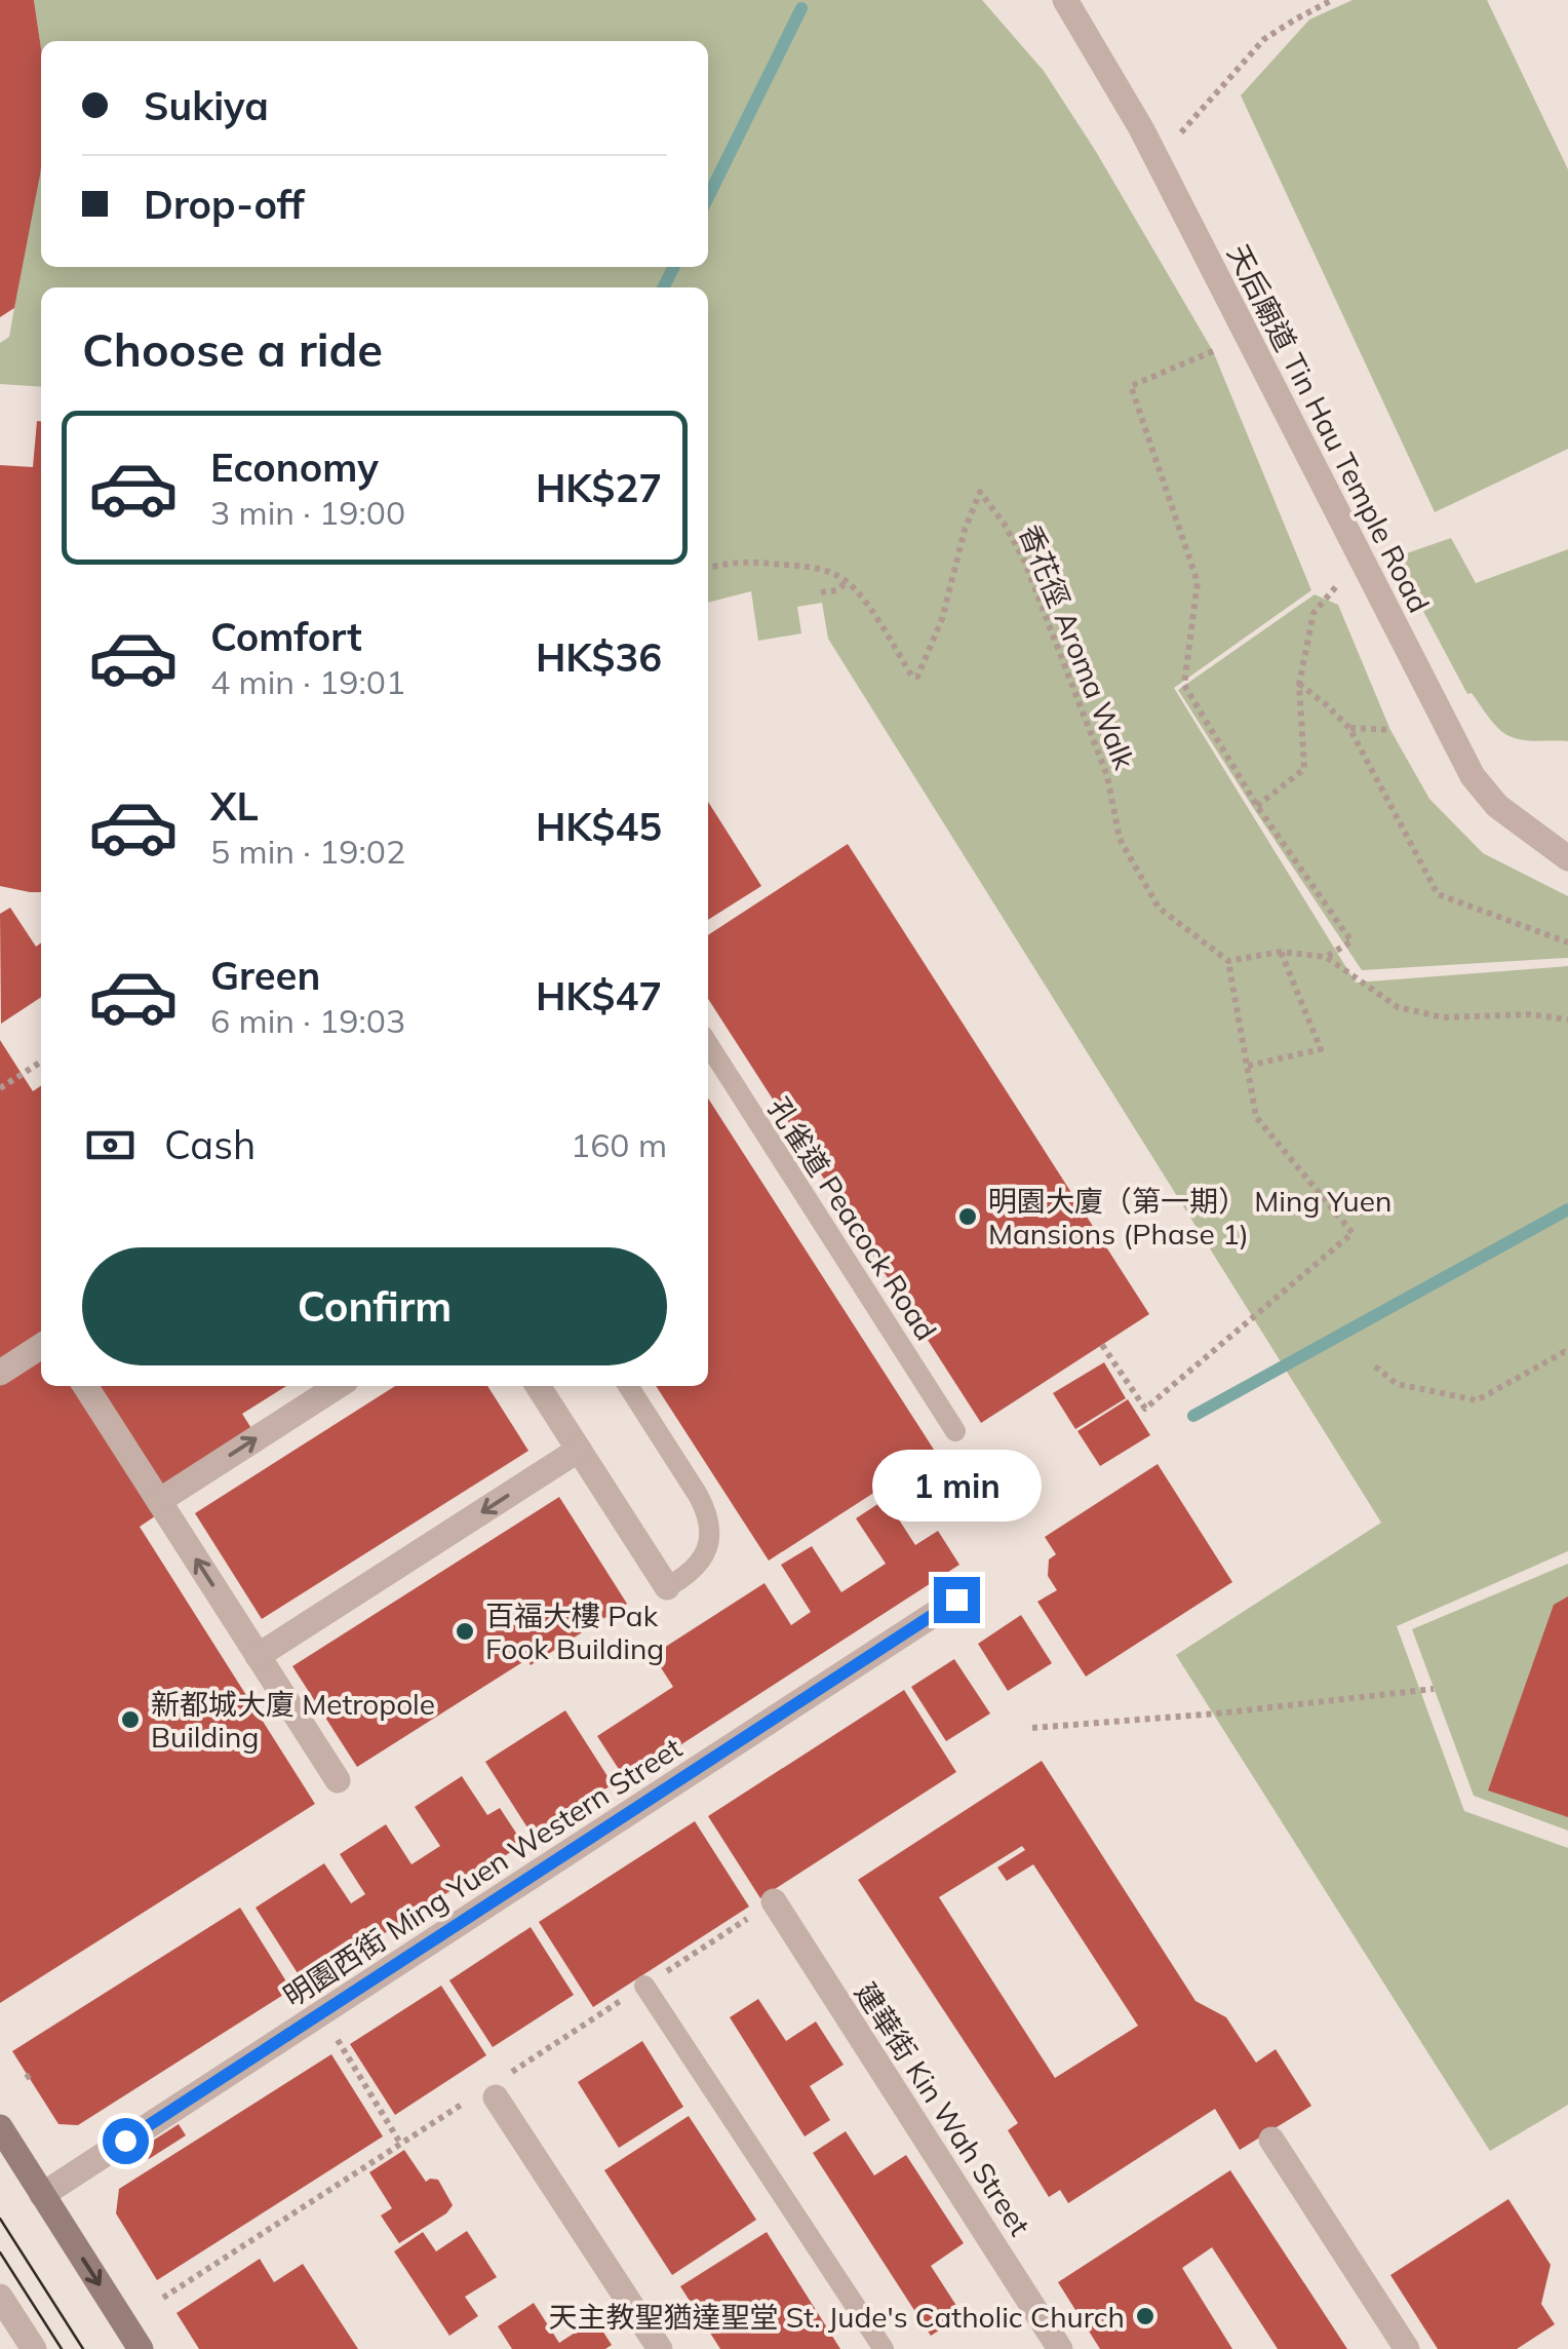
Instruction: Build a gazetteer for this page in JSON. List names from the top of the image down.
{
  "streets": {
    "street": ["天后廟道 Tin Hau Temple Road", "明園西街 Ming Yuen Western Street", "建華街 Kin Wah Street"],
    "lane": ["孔雀道 Peacock Road"],
    "path": ["香花徑 Aroma Walk"]
  },
  "places": [
    "明園大廈（第一期） Ming Yuen Mansions (Phase 1)",
    "百福大樓 Pak Fook Building",
    "新都城大廈 Metropole Building",
    "天主教聖猶達聖堂 St. Jude's Catholic Church"
  ],
  "page": {
    "banner": ["Sukiya", "Drop-off"],
    "heading": "Choose a ride",
    "list": [
      {
        "name": "Economy",
        "note": "3 min · 19:00",
        "value": "HK$27"
      },
      {
        "name": "Comfort",
        "note": "4 min · 19:01",
        "value": "HK$36"
      },
      {
        "name": "XL",
        "note": "5 min · 19:02",
        "value": "HK$45"
      },
      {
        "name": "Green",
        "note": "6 min · 19:03",
        "value": "HK$47"
      }
    ],
    "pay": ["Cash", "160 m"],
    "buttons": "Confirm",
    "bubble": "1 min"
  }
}
